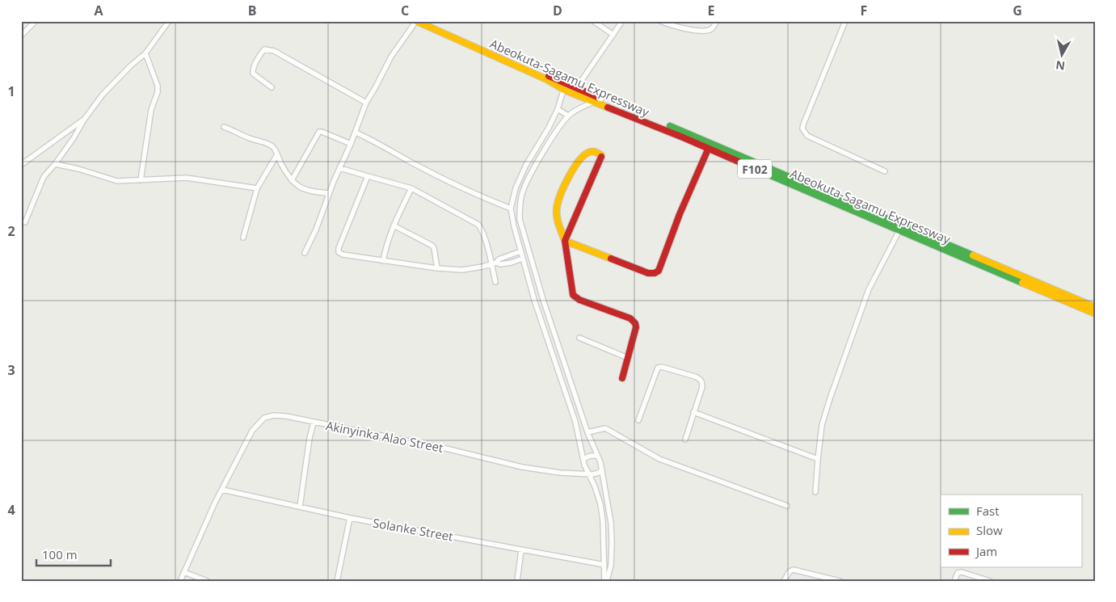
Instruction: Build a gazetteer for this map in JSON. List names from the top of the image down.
{
  "streets": {
    "main road": ["Abeokuta-Sagamu Expressway", "F102"],
    "street": ["Akinyinka Alao Street", "Solanke Street"]
  },
  "crossings": [
    ["Akinyinka Alao Street", "Solanke Street"]
  ],
  "legend": ["Fast", "Slow", "Jam"],
  "scale_bar": "100 m",
  "north": "bottom",
  "grid": {
    "columns": [
      "A",
      "B",
      "C",
      "D",
      "E",
      "F",
      "G"
    ],
    "rows": [
      "1",
      "2",
      "3",
      "4"
    ]
  }
}
